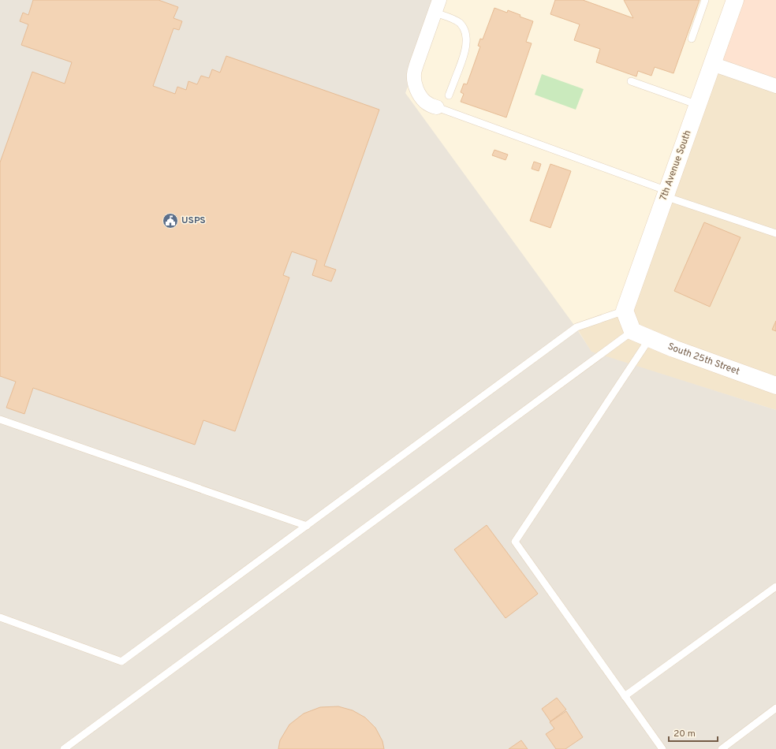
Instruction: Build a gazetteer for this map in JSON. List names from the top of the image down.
{
  "streets": {
    "street": ["7th Avenue South", "South 25th Street"]
  },
  "places": {
    "public building": ["USPS"]
  },
  "scale_bar": "20 m"
}
